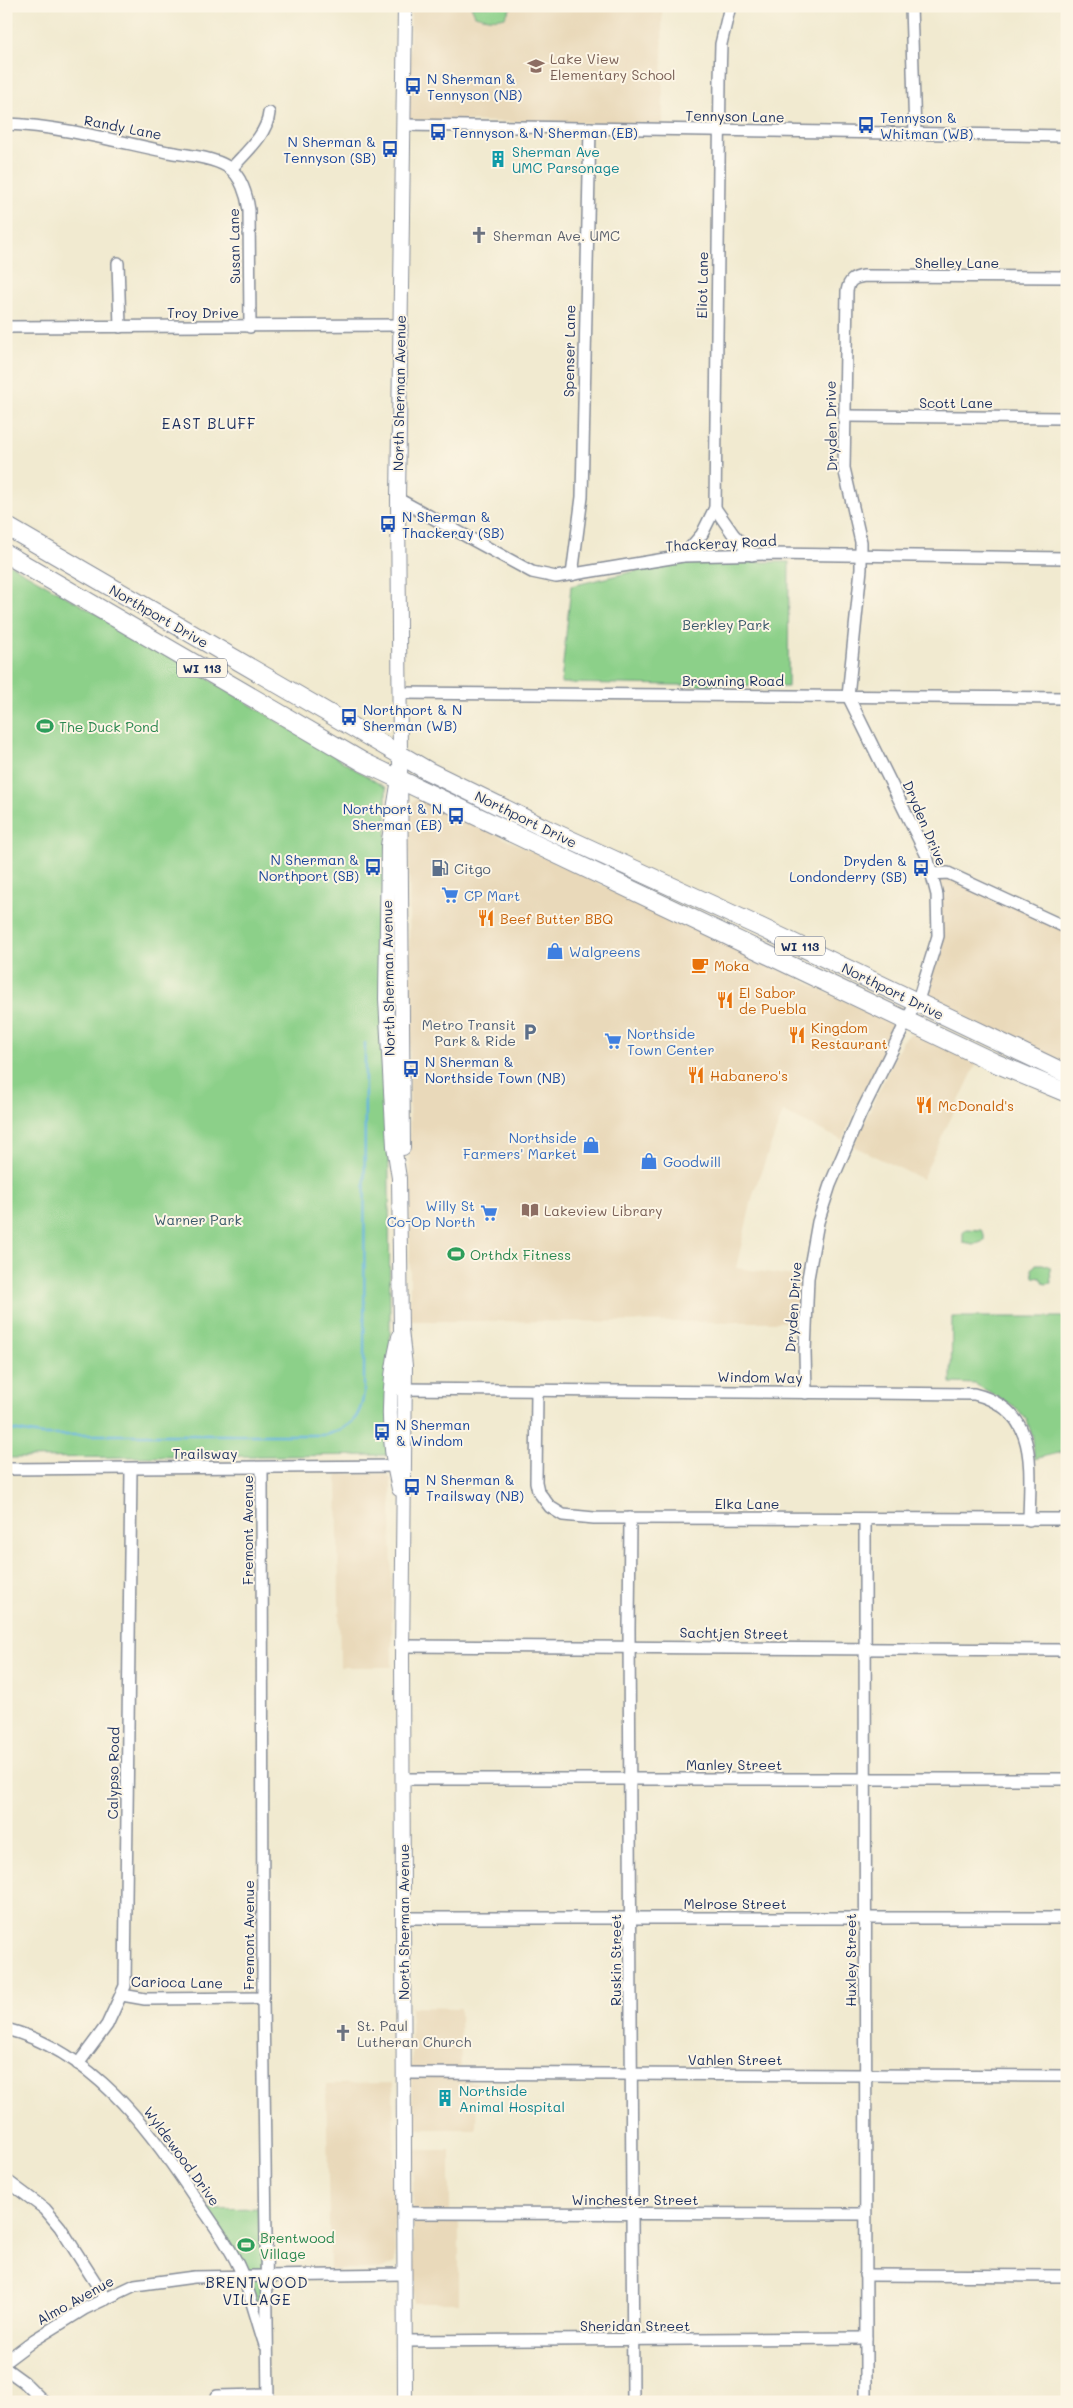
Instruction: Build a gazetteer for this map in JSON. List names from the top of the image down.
{
  "streets": {
    "main road": ["Northport Drive", "WI 113"],
    "street": [
      "Tennyson Lane",
      "Randy Lane",
      "Susan Lane",
      "Shelley Lane",
      "Eliot Lane",
      "Troy Drive",
      "Spenser Lane",
      "North Sherman Avenue",
      "Scott Lane",
      "Dryden Drive",
      "Thackeray Road",
      "Browning Road",
      "Windom Way",
      "Trailsway",
      "Elka Lane",
      "Fremont Avenue",
      "Sachtjen Street",
      "Manley Street",
      "Calypso Road",
      "Melrose Street",
      "Ruskin Street",
      "Huxley Street",
      "Carioca Lane",
      "Vahlen Street",
      "Wyldewood Drive",
      "Winchester Street",
      "Almo Avenue",
      "Sheridan Street"
    ]
  },
  "crossings": [
    ["Tennyson Lane", "Eliot Lane"],
    ["Tennyson Lane", "Spenser Lane"],
    ["Tennyson Lane", "North Sherman Avenue"],
    ["Randy Lane", "Susan Lane"],
    ["Susan Lane", "Troy Drive"],
    ["Shelley Lane", "Dryden Drive"],
    ["Eliot Lane", "Thackeray Road"],
    ["Troy Drive", "North Sherman Avenue"],
    ["Spenser Lane", "Thackeray Road"],
    ["North Sherman Avenue", "Thackeray Road"],
    ["North Sherman Avenue", "Northport Drive"],
    ["North Sherman Avenue", "Browning Road"],
    ["North Sherman Avenue", "Windom Way"],
    ["North Sherman Avenue", "Trailsway"],
    ["North Sherman Avenue", "Sachtjen Street"],
    ["North Sherman Avenue", "Manley Street"],
    ["North Sherman Avenue", "Melrose Street"],
    ["North Sherman Avenue", "Vahlen Street"],
    ["North Sherman Avenue", "Winchester Street"],
    ["North Sherman Avenue", "Almo Avenue"],
    ["North Sherman Avenue", "Sheridan Street"],
    ["Scott Lane", "Dryden Drive"],
    ["Dryden Drive", "Thackeray Road"],
    ["Dryden Drive", "Northport Drive"],
    ["Dryden Drive", "Browning Road"],
    ["Dryden Drive", "Windom Way"],
    ["Windom Way", "Elka Lane"],
    ["Trailsway", "Fremont Avenue"],
    ["Trailsway", "Calypso Road"],
    ["Elka Lane", "Ruskin Street"],
    ["Elka Lane", "Huxley Street"],
    ["Fremont Avenue", "Carioca Lane"],
    ["Fremont Avenue", "Wyldewood Drive"],
    ["Fremont Avenue", "Almo Avenue"],
    ["Sachtjen Street", "Ruskin Street"],
    ["Sachtjen Street", "Huxley Street"],
    ["Manley Street", "Ruskin Street"],
    ["Manley Street", "Huxley Street"],
    ["Calypso Road", "Carioca Lane"],
    ["Calypso Road", "Wyldewood Drive"],
    ["Melrose Street", "Ruskin Street"],
    ["Melrose Street", "Huxley Street"],
    ["Ruskin Street", "Vahlen Street"],
    ["Ruskin Street", "Winchester Street"],
    ["Ruskin Street", "Sheridan Street"],
    ["Huxley Street", "Vahlen Street"],
    ["Huxley Street", "Winchester Street"],
    ["Huxley Street", "Sheridan Street"],
    ["Wyldewood Drive", "Almo Avenue"]
  ],
  "districts": ["EAST BLUFF", "BRENTWOOD VILLAGE"],
  "parks": ["Berkley Park", "Warner Park"],
  "places": {
    "school or university": ["Lake View Elementary School"],
    "bus stop": [
      "N Sherman & Tennyson (NB)",
      "Tennyson & Whitman (WB)",
      "Tennyson & N Sherman (EB)",
      "N Sherman & Tennyson (SB)",
      "N Sherman & Thackeray (SB)",
      "Northport & N Sherman (WB)",
      "Northport & N Sherman (EB)",
      "N Sherman & Northport (SB)",
      "Dryden & Londonderry (SB)",
      "N Sherman & Northside Town (NB)",
      "N Sherman & Windom",
      "N Sherman & Trailsway (NB)"
    ],
    "building": ["Sherman Ave UMC Parsonage", "Northside Animal Hospital"],
    "church": ["Sherman Ave. UMC", "St. Paul Lutheran Church"],
    "sports": ["The Duck Pond", "Orthdx Fitness", "Brentwood Village"],
    "fuel station": ["Citgo"],
    "supermarket": ["CP Mart", "Northside Town Center", "Willy St Co-Op North"],
    "restaurant": [
      "Beef Butter BBQ",
      "El Sabor de Puebla",
      "Kingdom Restaurant",
      "Habanero's",
      "McDonald's"
    ],
    "shop": ["Walgreens", "Northside Farmers' Market", "Goodwill"],
    "cafe": ["Moka"],
    "parking": ["Metro Transit Park & Ride"],
    "library": ["Lakeview Library"]
  }
}
